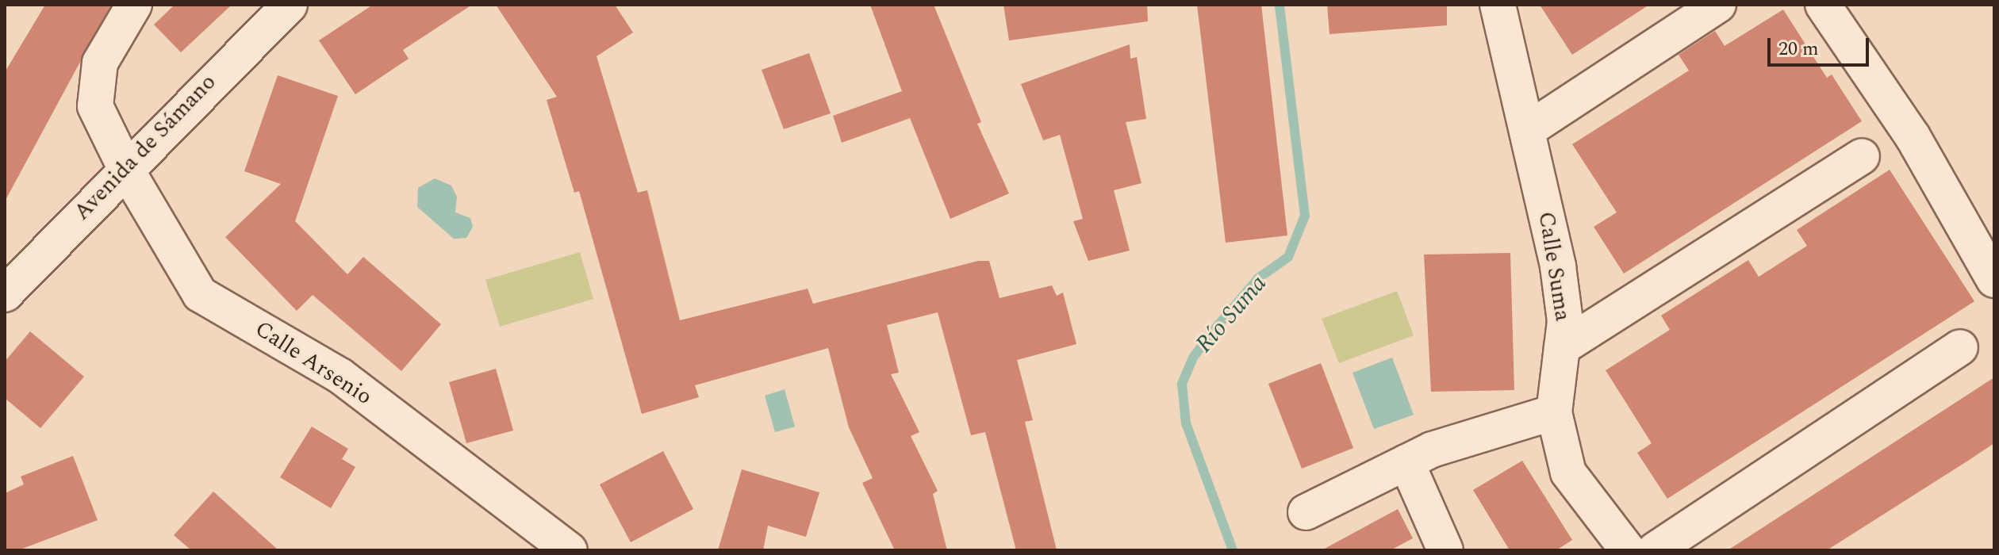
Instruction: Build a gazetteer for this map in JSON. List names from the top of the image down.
{
  "streets": {
    "street": ["Avenida de Sámano", "Calle Suma", "Calle Arsenio"]
  },
  "crossings": [
    ["Avenida de Sámano", "Calle Arsenio"]
  ],
  "water": ["Río Suma"],
  "scale_bar": "20 m"
}
